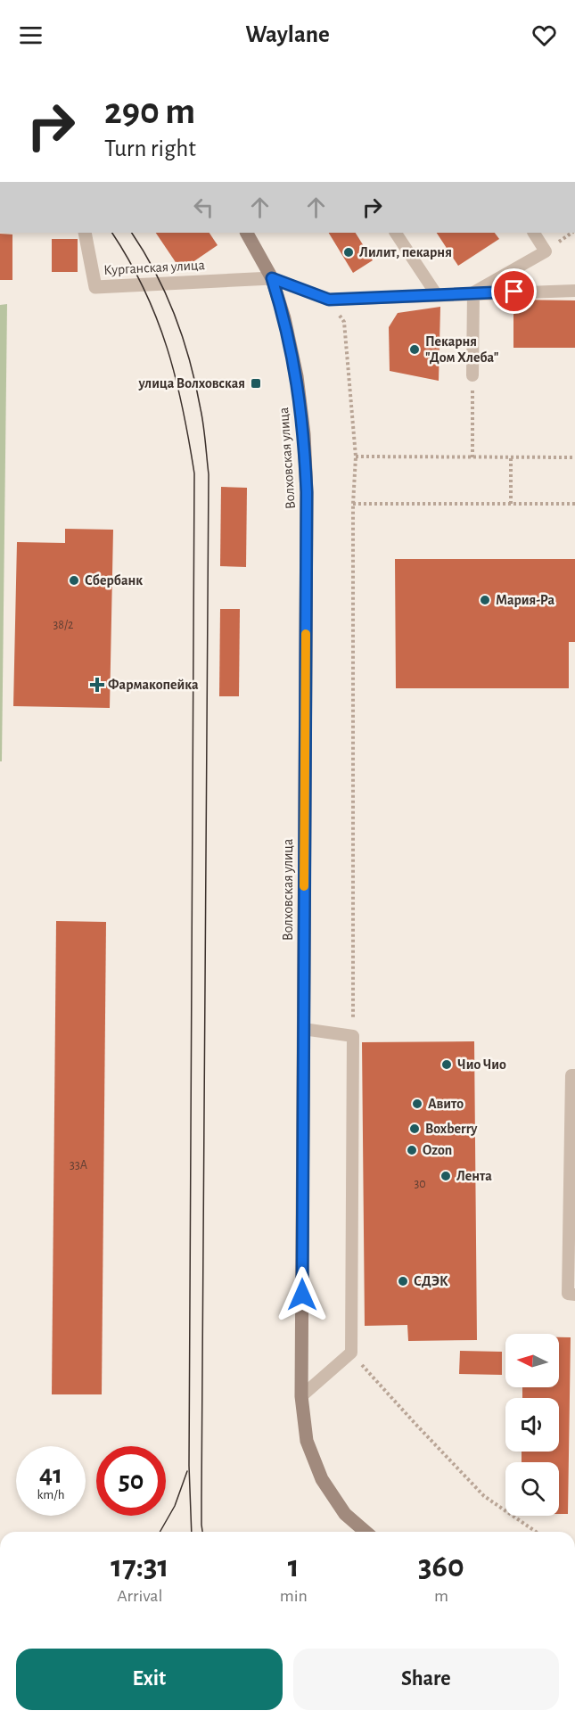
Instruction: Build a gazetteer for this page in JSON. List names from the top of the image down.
{
  "streets": {
    "main road": ["Волховская улица"],
    "street": ["Курганская улица"]
  },
  "crossings": [
    ["Курганская улица", "Волховская улица"]
  ],
  "places": {
    "other": [
      "Лилит, пекарня",
      "Пекарня \"Дом Хлеба\"",
      "Сбербанк",
      "Мария-Ра",
      "Чио Чио",
      "Авито",
      "Boxberry",
      "Ozon",
      "Лента",
      "СДЭК"
    ],
    "transit": ["улица Волховская"],
    "health": ["Фармакопейка"]
  },
  "house_numbers": ["38/2", "33А", "30"],
  "north": "left",
  "page": {
    "header": "Waylane",
    "turn": ["290 m", "Turn right"],
    "speed": "41 km/h",
    "limit": "50",
    "eta": [
      "17:31",
      "Arrival",
      "1",
      "min",
      "360",
      "m"
    ],
    "buttons": ["Exit", "Share"]
  }
}
